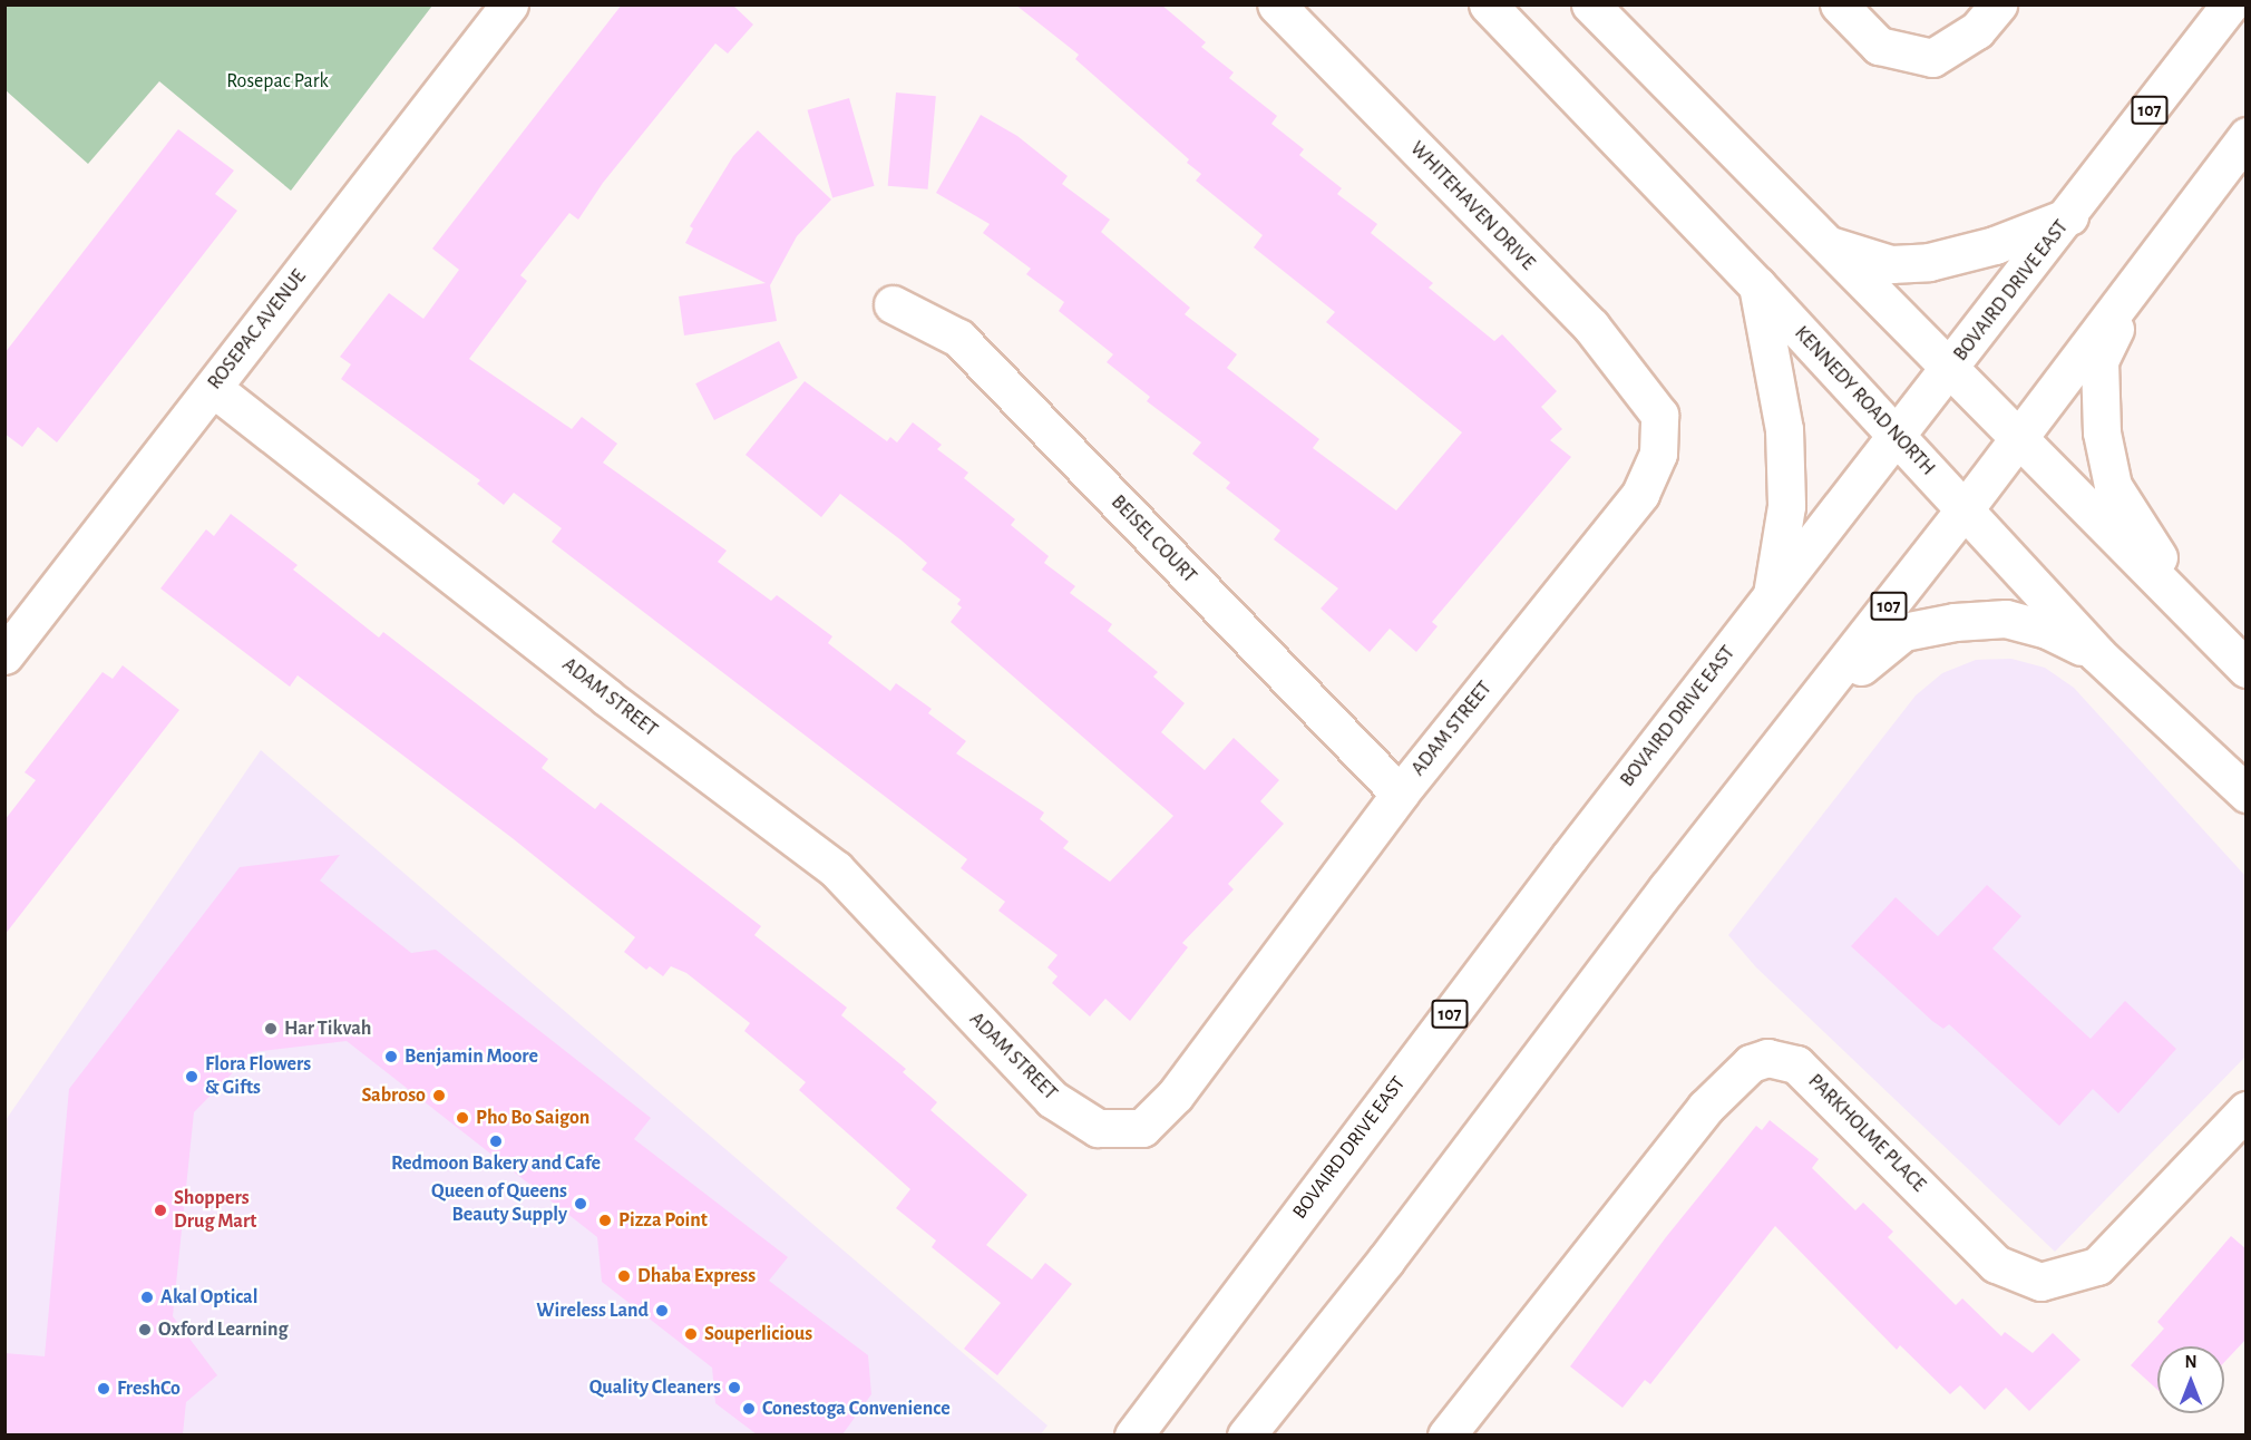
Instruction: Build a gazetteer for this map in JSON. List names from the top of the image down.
{
  "streets": {
    "main road": [
      "107",
      "WHITEHAVEN DRIVE",
      "BOVAIRD DRIVE EAST",
      "ROSEPAC AVENUE",
      "KENNEDY ROAD NORTH",
      "BEISEL COURT",
      "ADAM STREET",
      "PARKHOLME PLACE"
    ]
  },
  "crossings": [
    ["107", "KENNEDY ROAD NORTH"],
    ["WHITEHAVEN DRIVE", "ADAM STREET"],
    ["BOVAIRD DRIVE EAST", "KENNEDY ROAD NORTH"],
    ["ROSEPAC AVENUE", "ADAM STREET"],
    ["BEISEL COURT", "ADAM STREET"]
  ],
  "parks": ["Rosepac Park"],
  "places": [
    "Har Tikvah",
    "Benjamin Moore",
    "Flora Flowers & Gifts",
    "Sabroso",
    "Pho Bo Saigon",
    "Redmoon Bakery and Cafe",
    "Queen of Queens Beauty Supply",
    "Shoppers Drug Mart",
    "Pizza Point",
    "Dhaba Express",
    "Akal Optical",
    "Wireless Land",
    "Oxford Learning",
    "Souperlicious",
    "Quality Cleaners",
    "FreshCo",
    "Conestoga Convenience"
  ],
  "north": "top"
}
